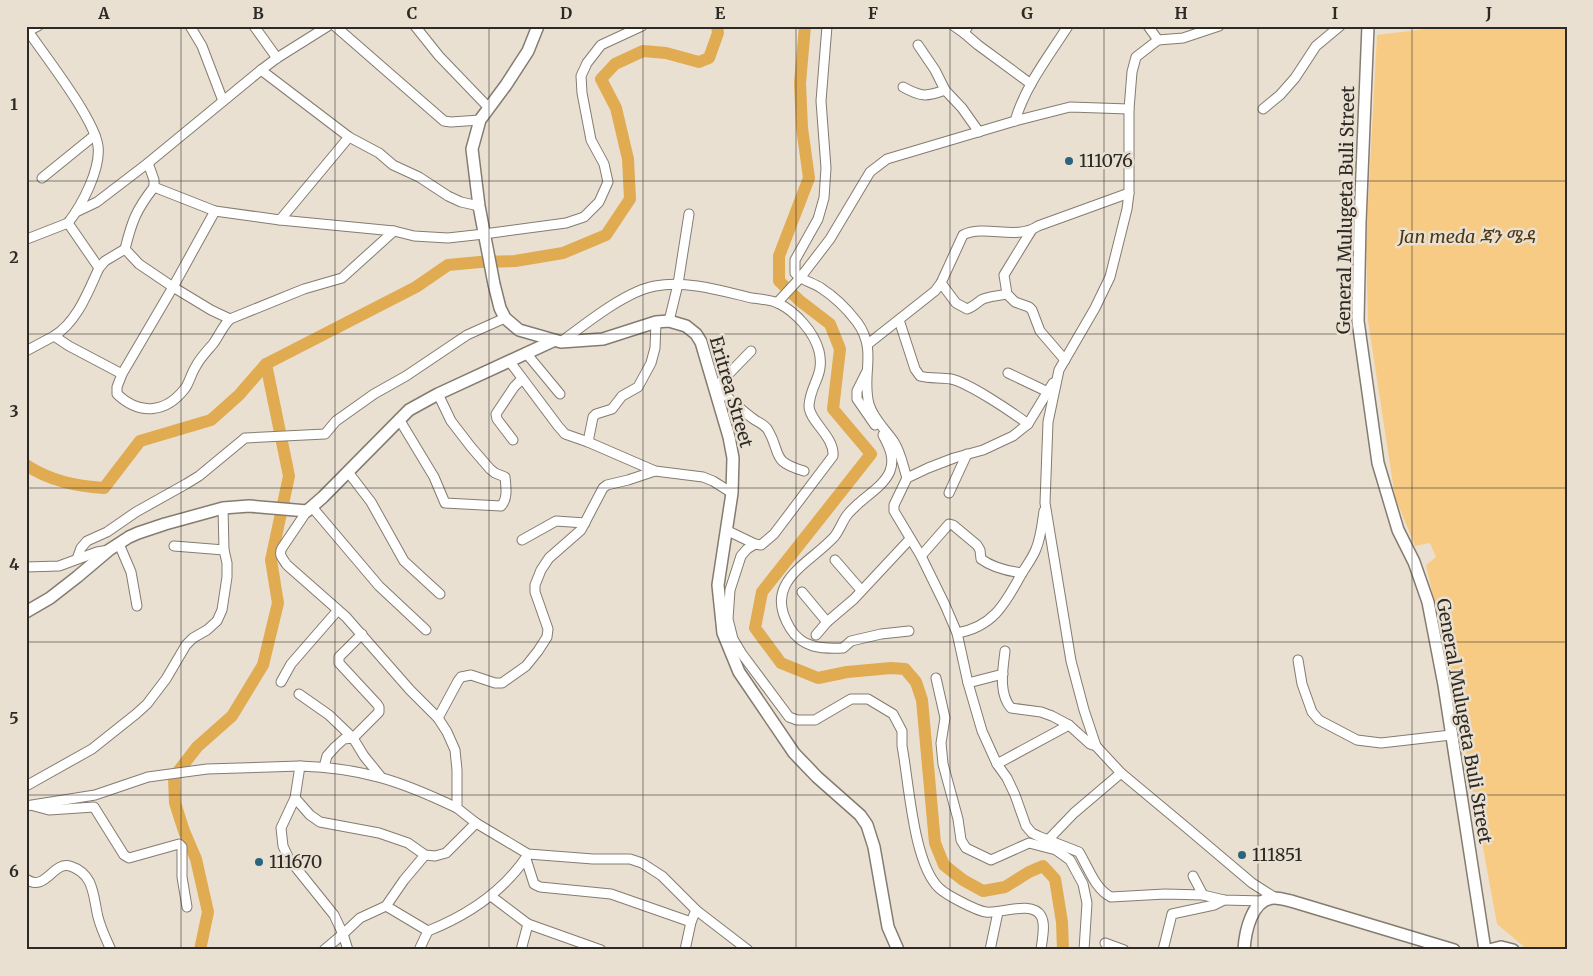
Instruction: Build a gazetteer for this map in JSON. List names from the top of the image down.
{
  "streets": {
    "main road": ["General Mulugeta Buli Street", "Eritrea Street"]
  },
  "parks": ["Jan meda ጃን ሜዳ"],
  "places": ["111076", "111851", "111670"],
  "grid": {
    "columns": [
      "A",
      "B",
      "C",
      "D",
      "E",
      "F",
      "G",
      "H",
      "I",
      "J"
    ],
    "rows": [
      "1",
      "2",
      "3",
      "4",
      "5",
      "6"
    ]
  }
}
